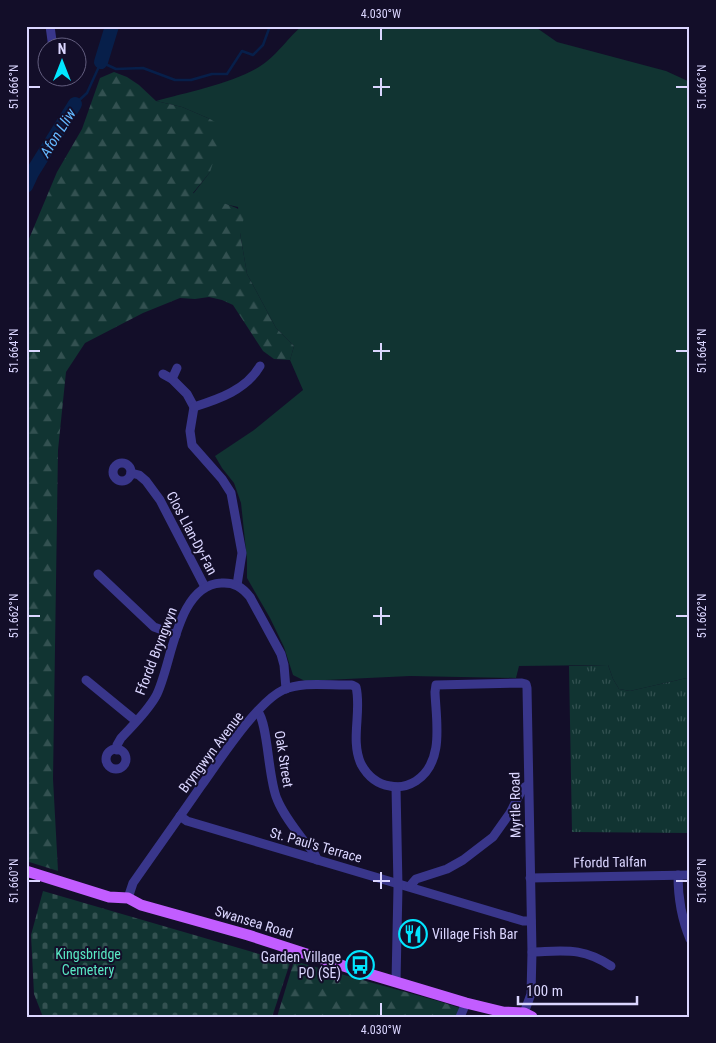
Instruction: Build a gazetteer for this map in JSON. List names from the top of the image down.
{
  "streets": {
    "main road": ["Swansea Road"],
    "street": [
      "Clos Llan-Dy-Fan",
      "Ffordd Bryngwyn",
      "Bryngwyn Avenue",
      "Oak Street",
      "Myrtle Road",
      "St. Paul's Terrace",
      "Ffordd Talfan"
    ]
  },
  "crossings": [
    ["Clos Llan-Dy-Fan", "Ffordd Bryngwyn"],
    ["Bryngwyn Avenue", "Oak Street"],
    ["Bryngwyn Avenue", "Myrtle Road"],
    ["Bryngwyn Avenue", "St. Paul's Terrace"],
    ["Bryngwyn Avenue", "Swansea Road"],
    ["Oak Street", "St. Paul's Terrace"],
    ["Myrtle Road", "St. Paul's Terrace"],
    ["Myrtle Road", "Ffordd Talfan"],
    ["Myrtle Road", "Swansea Road"]
  ],
  "water": ["Afon Lliw"],
  "parks": ["Kingsbridge Cemetery"],
  "places": {
    "restaurant": ["Village Fish Bar"],
    "bus stop": ["Garden Village PO (SE)"]
  },
  "scale_bar": "100 m",
  "north": "top",
  "coordinates": [
    "4.030°W",
    "51.666°N",
    "51.664°N",
    "51.662°N",
    "51.660°N"
  ]
}
